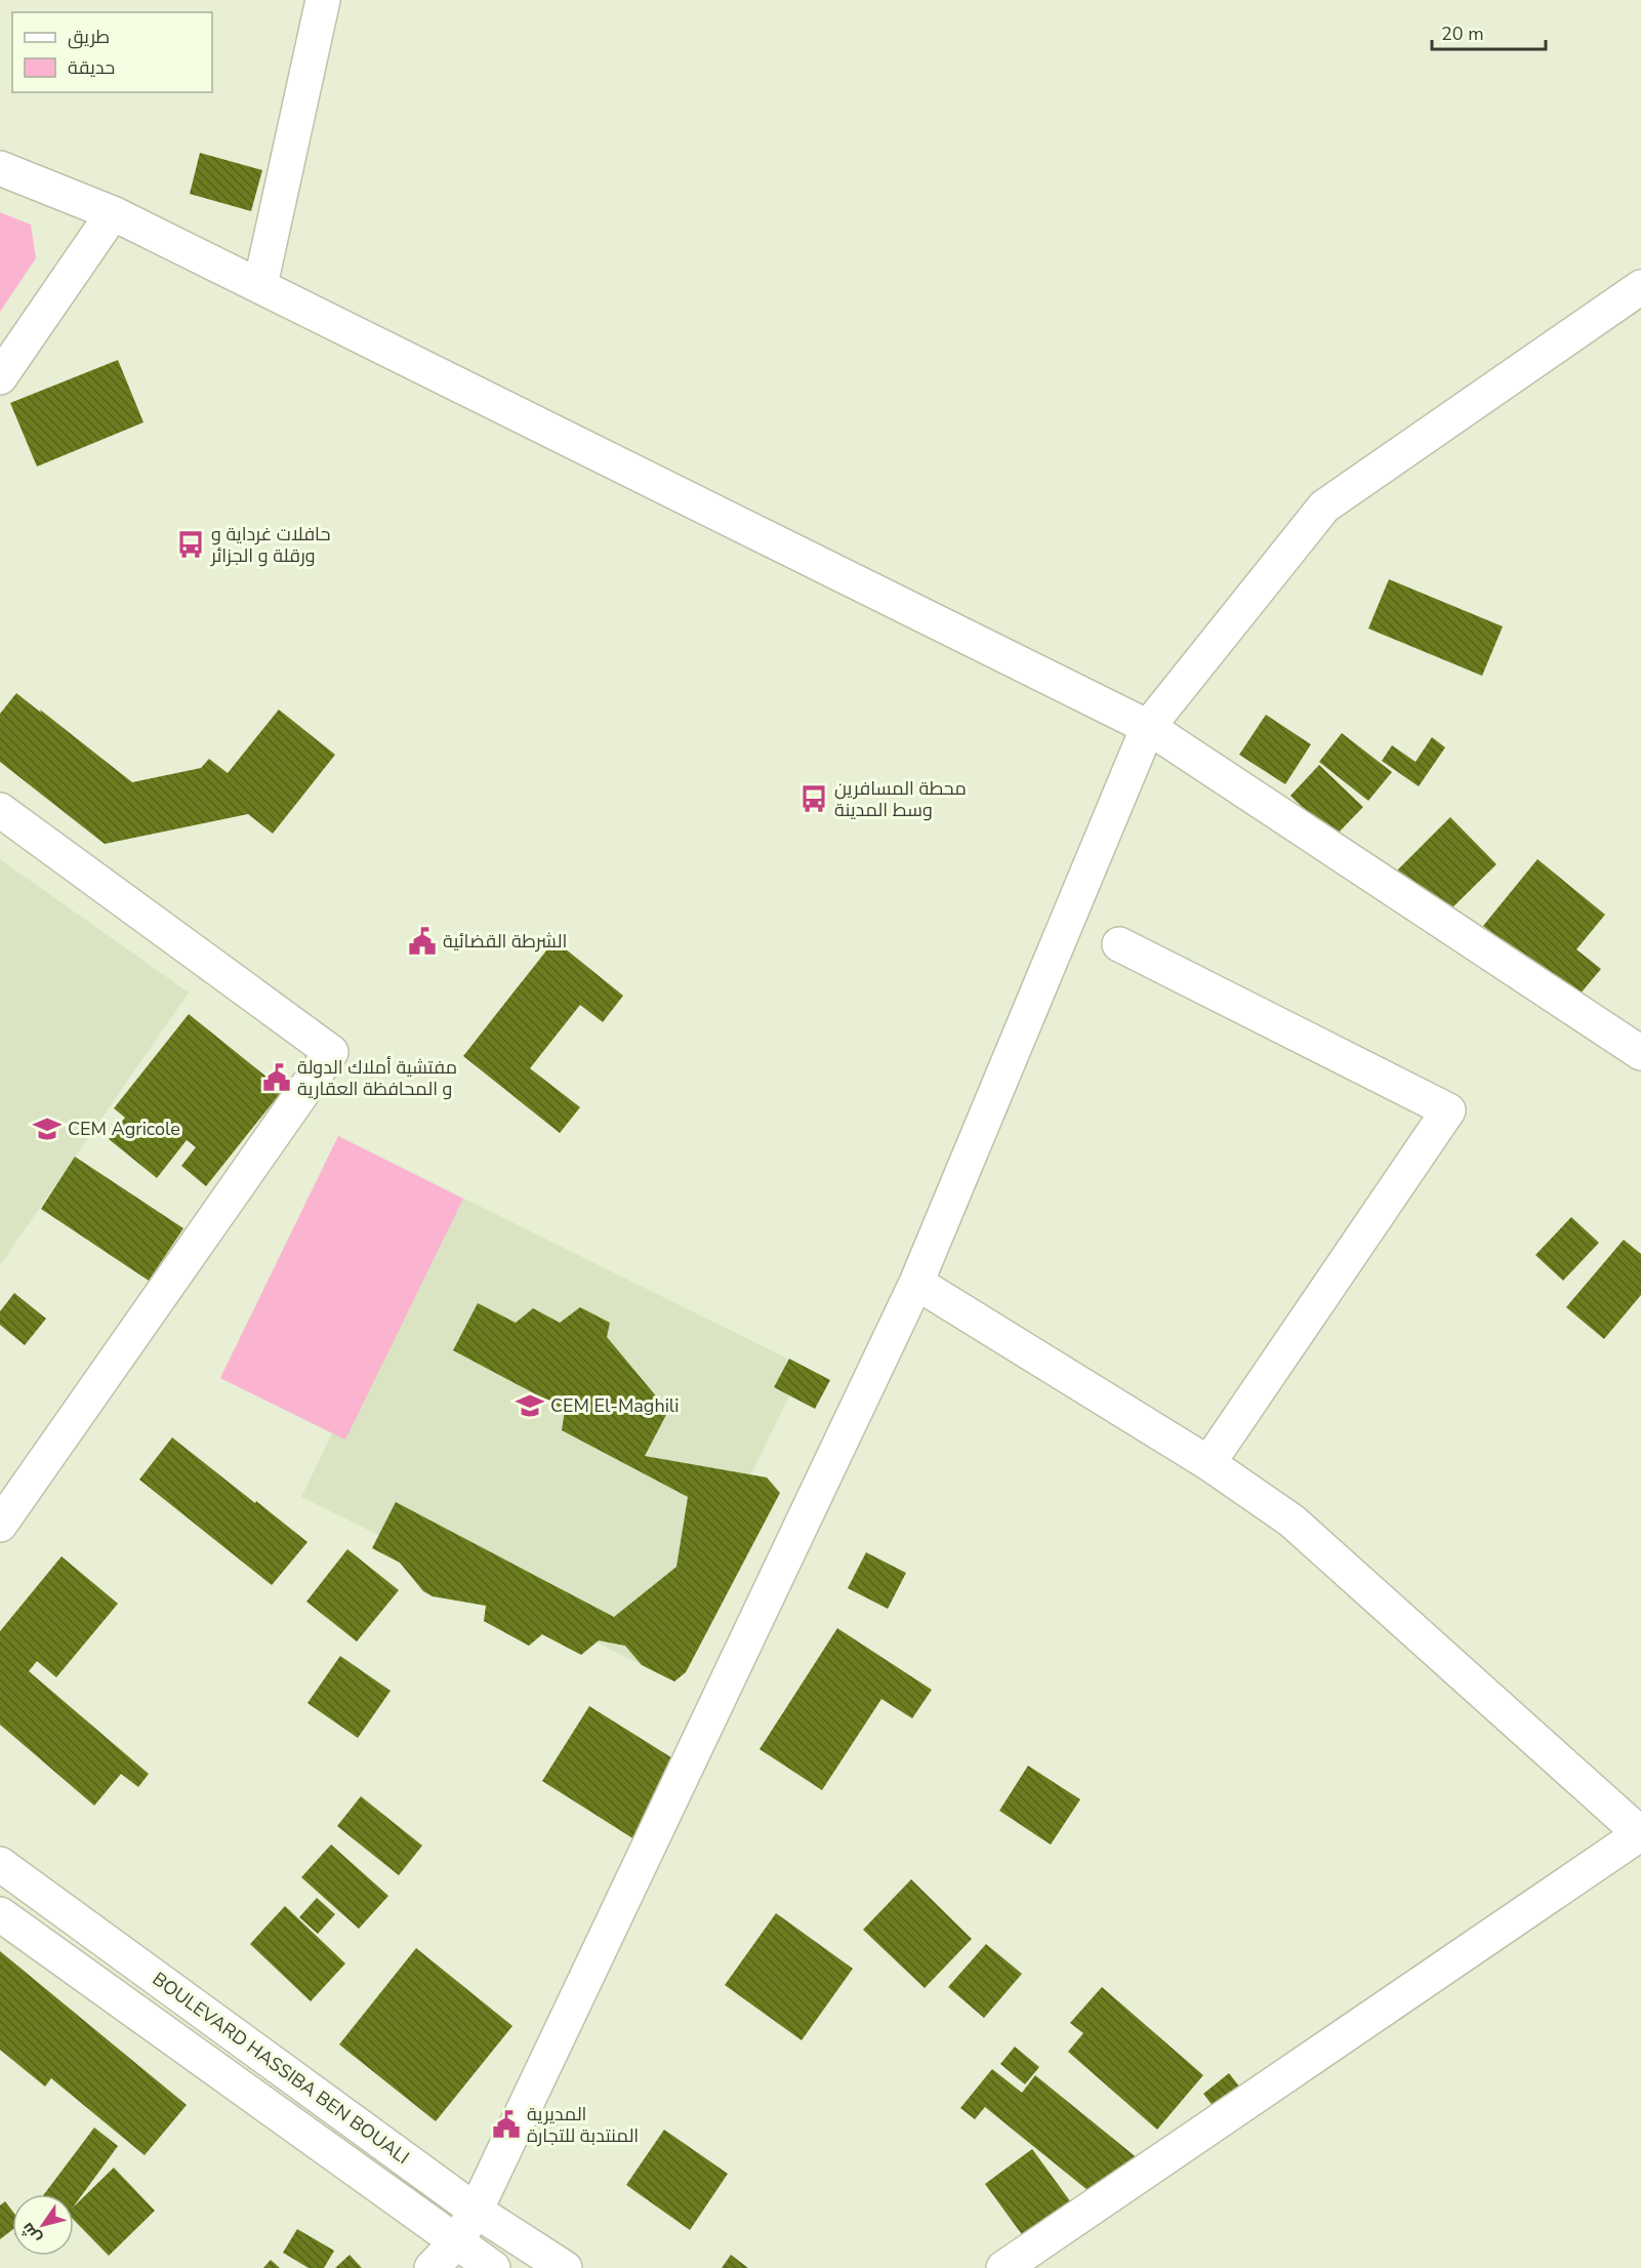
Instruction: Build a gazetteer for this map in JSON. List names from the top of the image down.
{
  "streets": {
    "street": ["BOULEVARD HASSIBA BEN BOUALI"]
  },
  "places": {
    "bus stop": ["حافلات غرداية و ورقلة و الجزائر", "محطة المسافرين وسط المدينة"],
    "public building": ["الشرطة القضائية", "مفتشية أملاك الدولة و المحافظة العقارية", "المديرية المنتدبة للتجارة"],
    "school or university": ["CEM Agricole", "CEM El-Maghili"]
  },
  "legend": ["طريق", "حديقة"],
  "scale_bar": "20 m",
  "north": "bottom left"
}
